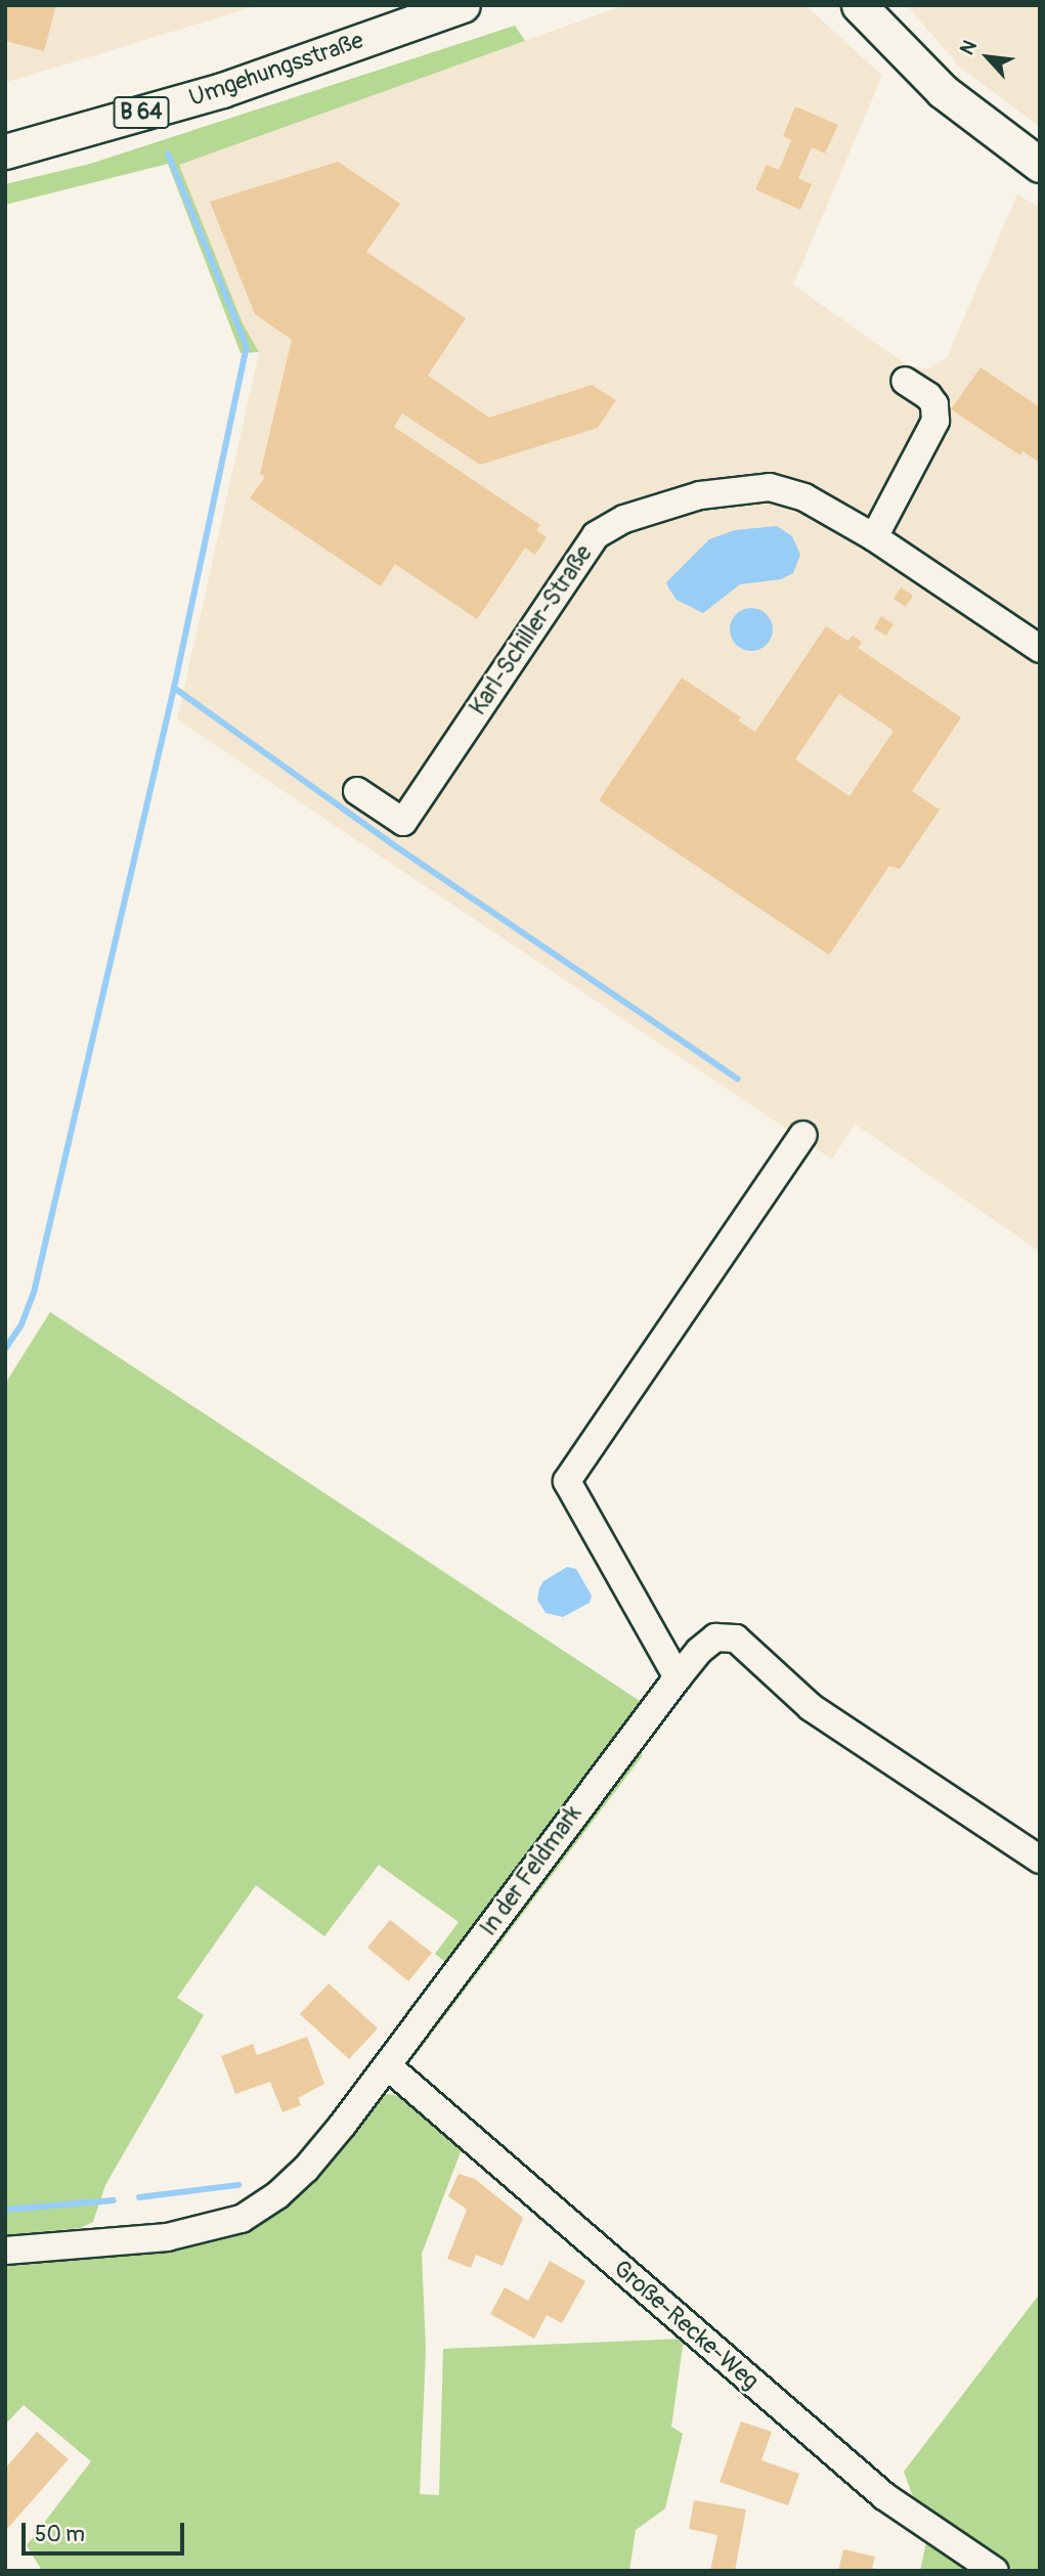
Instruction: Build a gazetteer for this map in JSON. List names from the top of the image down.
{
  "streets": {
    "main road": ["Umgehungsstraße", "B 64"],
    "street": ["Karl-Schiller-Straße", "In der Feldmark", "Große-Recke-Weg"]
  },
  "crossings": [
    ["In der Feldmark", "Große-Recke-Weg"]
  ],
  "scale_bar": "50 m",
  "north": "top left"
}
